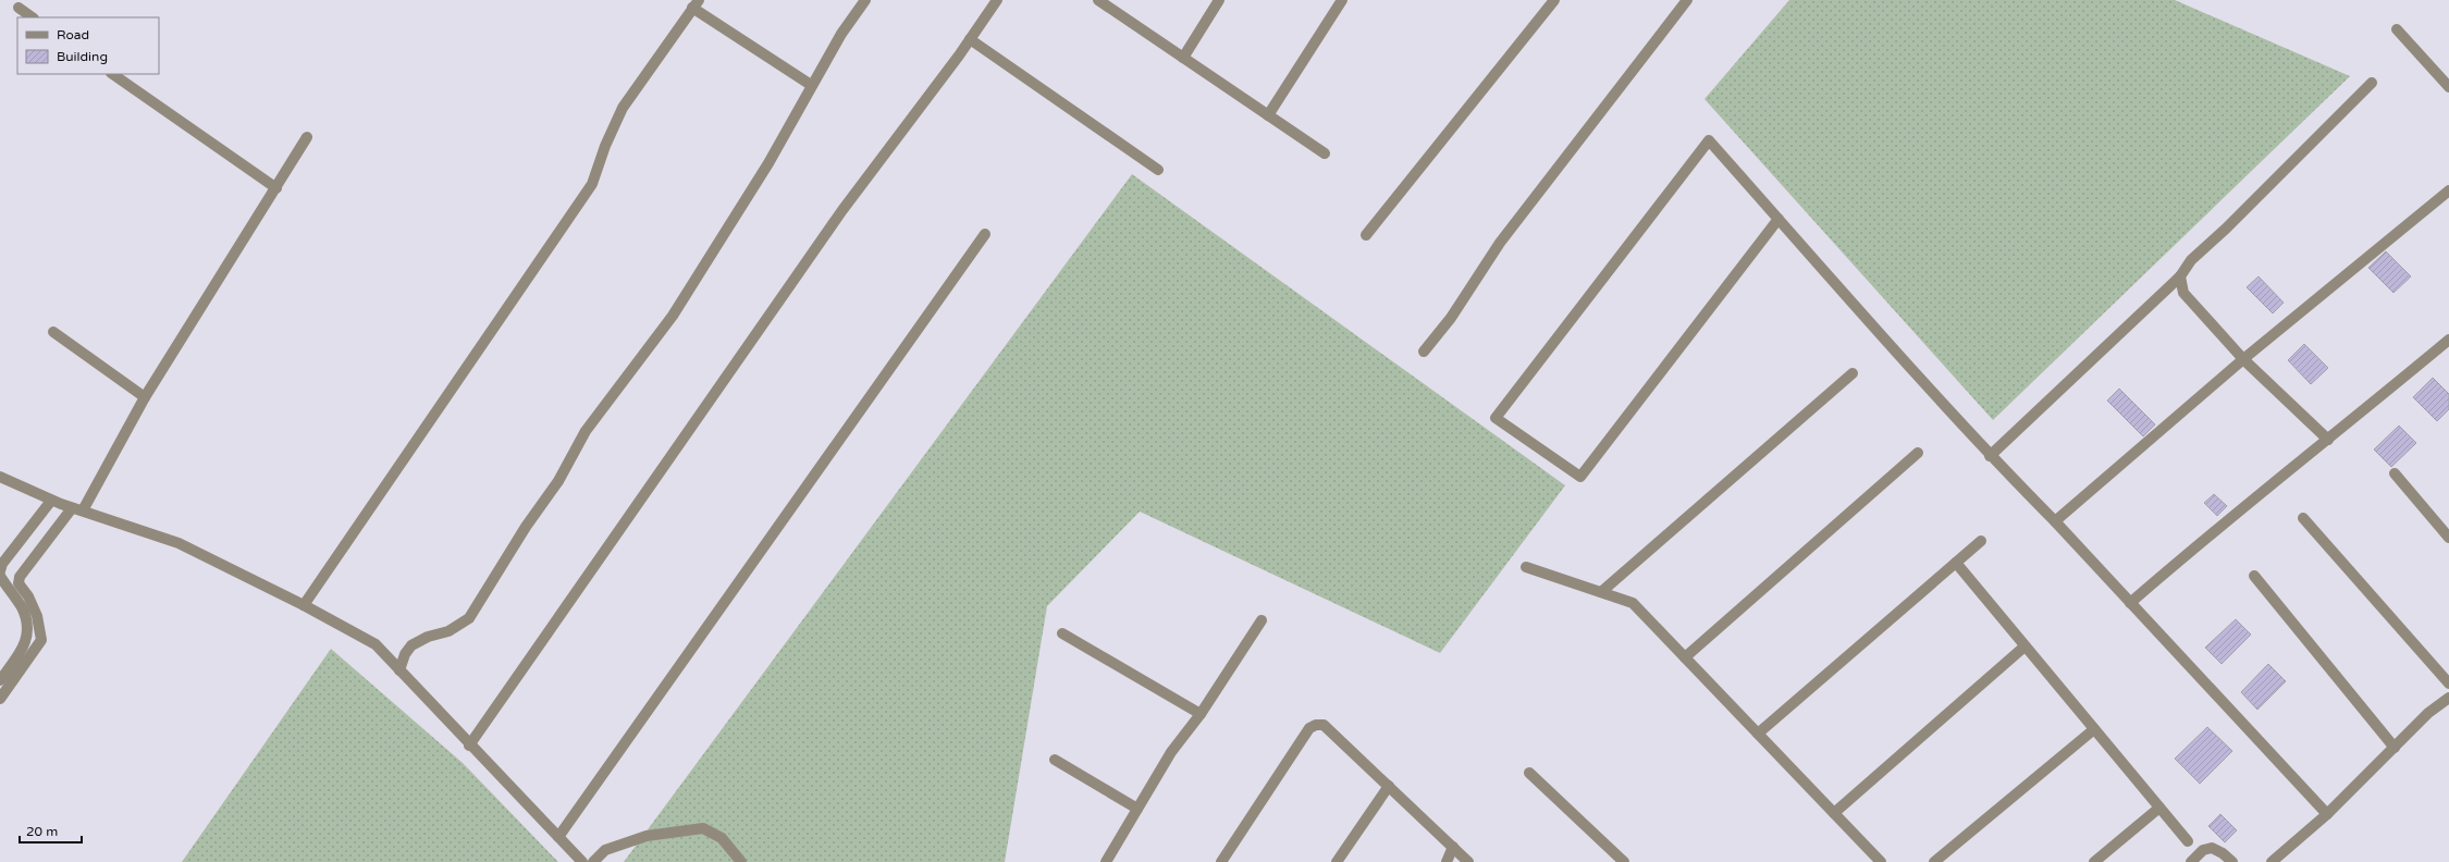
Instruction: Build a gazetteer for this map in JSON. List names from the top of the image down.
{
  "legend": ["Road", "Building"],
  "scale_bar": "20 m"
}
